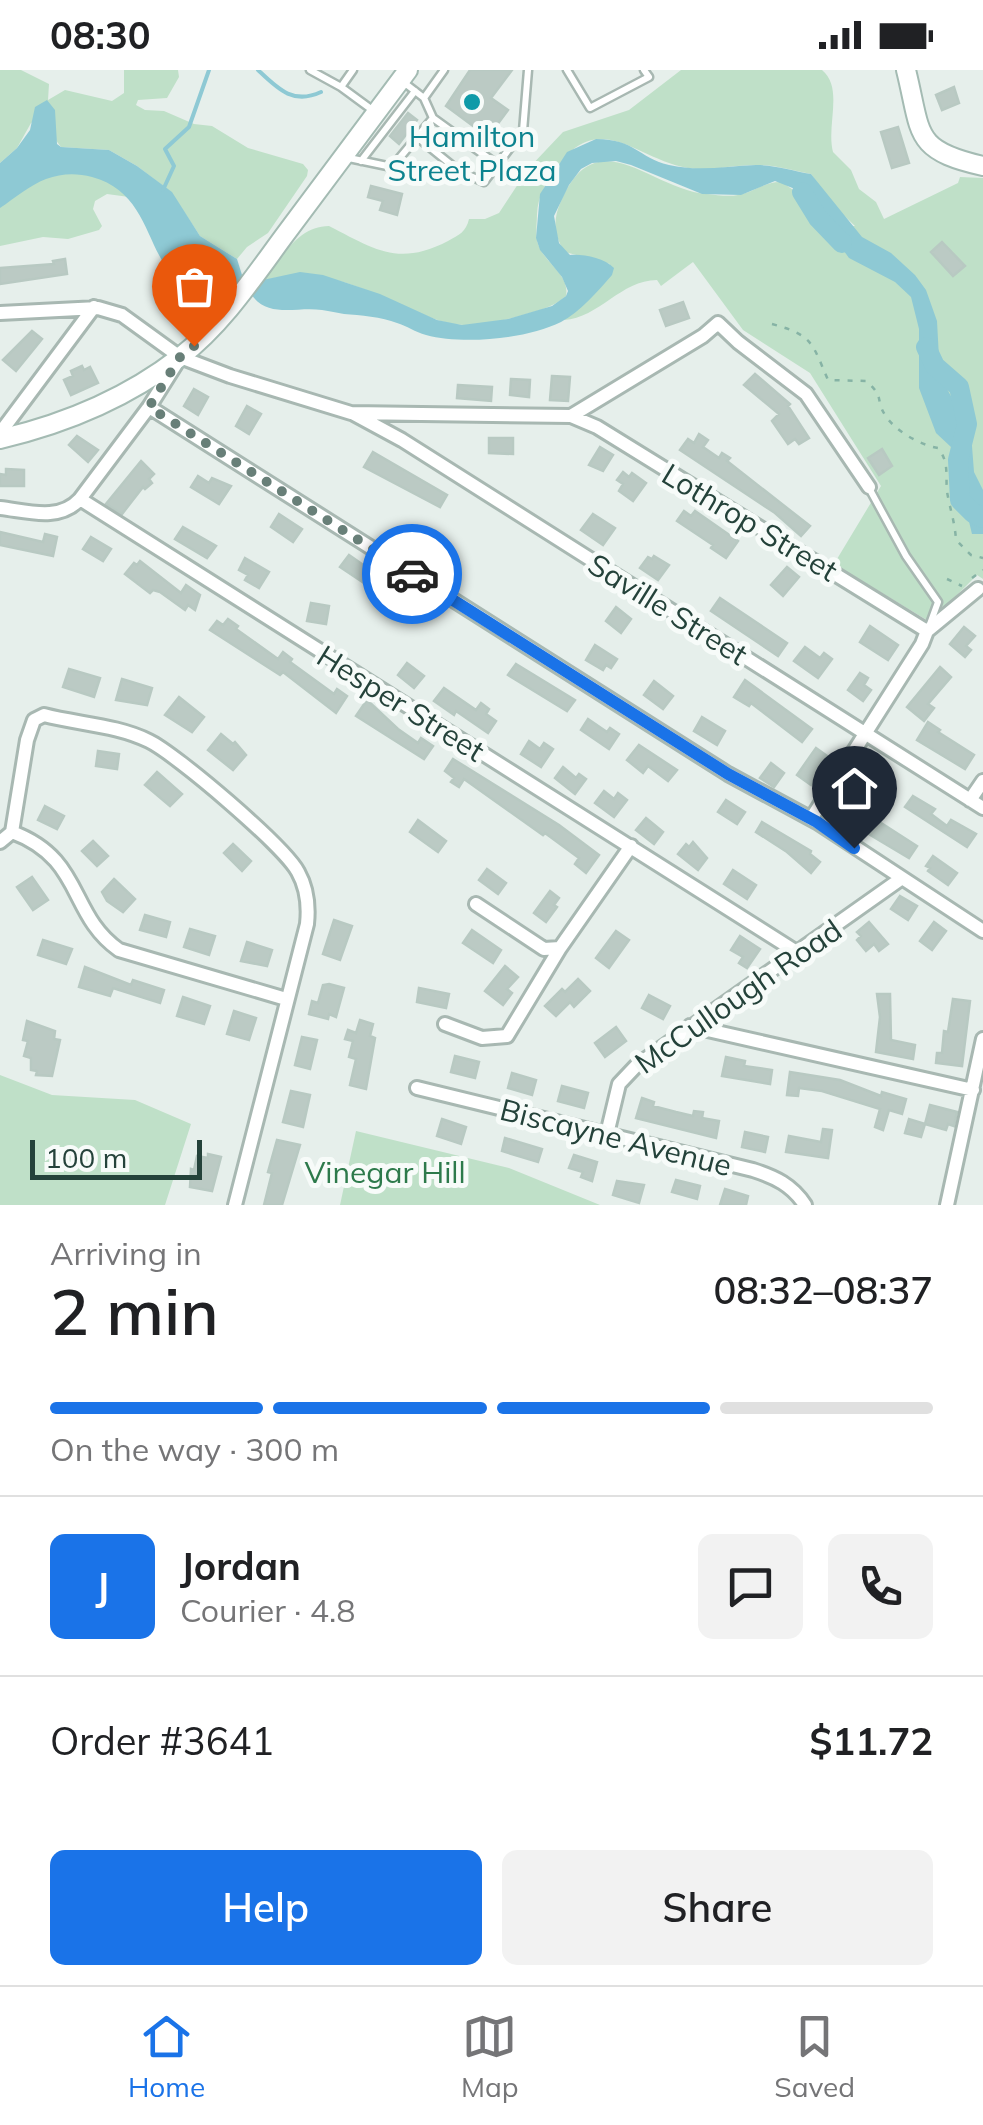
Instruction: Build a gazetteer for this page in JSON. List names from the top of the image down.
{
  "streets": {
    "street": [
      "Lothrop Street",
      "Saville Street",
      "Hesper Street",
      "McCullough Road",
      "Biscayne Avenue"
    ]
  },
  "crossings": [
    ["Hesper Street", "McCullough Road"],
    ["McCullough Road", "Biscayne Avenue"]
  ],
  "parks": ["Vinegar Hill"],
  "places": ["Hamilton Street Plaza"],
  "scale_bar": "100 m",
  "page": {
    "status": "08:30",
    "scale": "100 m",
    "heading": ["2 min", "Arriving in", "08:32–08:37"],
    "panel": [
      "Jordan",
      "Courier · 4.8",
      "Order #3641",
      "$11.72"
    ],
    "bar": "On the way · 300 m",
    "round": "J",
    "buttons": ["Help", "Share"],
    "tabs": ["Home", "Map", "Saved"]
  }
}
